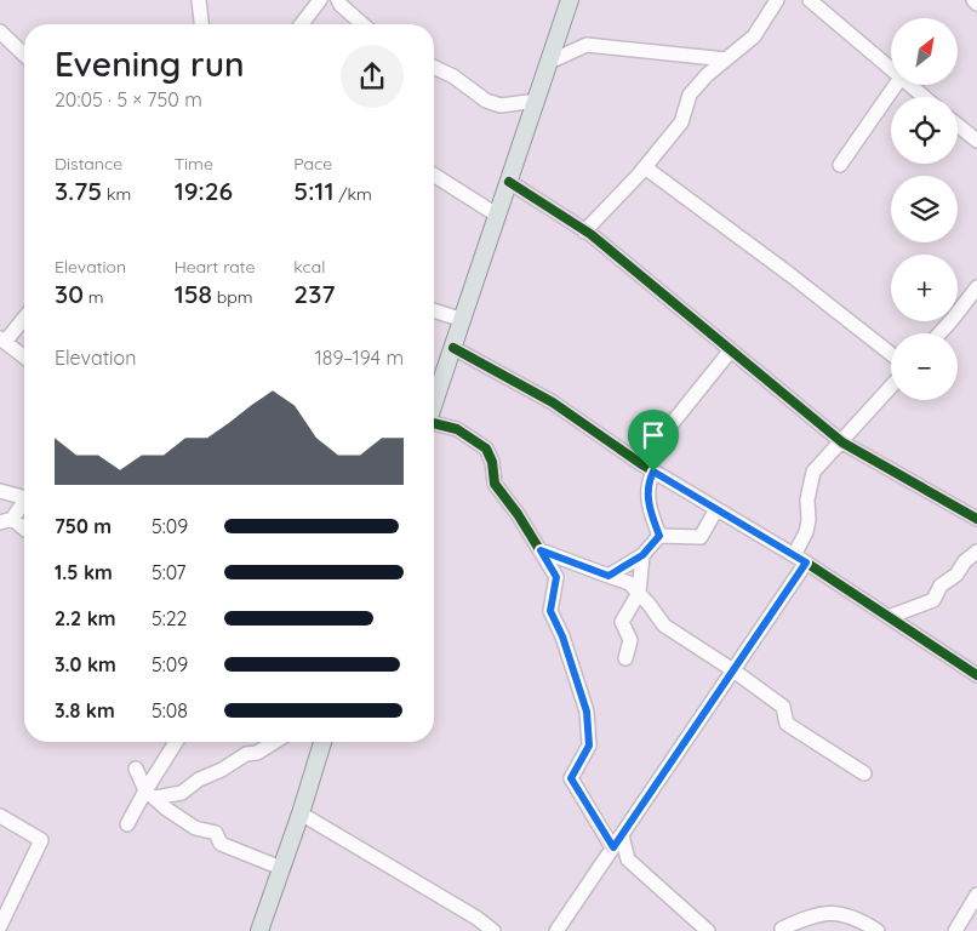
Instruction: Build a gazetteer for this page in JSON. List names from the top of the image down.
{
  "north": "top right",
  "page": {
    "map_buttons": ["+", "−"],
    "heading": ["Evening run", "20:05 · 5 × 750 m"],
    "stats": [
      ["Distance", "3.75 km"],
      ["Time", "19:26"],
      ["Pace", "5:11 /km"],
      ["Elevation", "30 m"],
      ["Heart rate", "158 bpm"],
      ["kcal", "237"]
    ],
    "chart": ["Elevation", "189–194 m"],
    "list": [
      {
        "name": "750 m",
        "note": "5:09"
      },
      {
        "name": "1.5 km",
        "note": "5:07"
      },
      {
        "name": "2.2 km",
        "note": "5:22"
      },
      {
        "name": "3.0 km",
        "note": "5:09"
      },
      {
        "name": "3.8 km",
        "note": "5:08"
      }
    ]
  }
}
